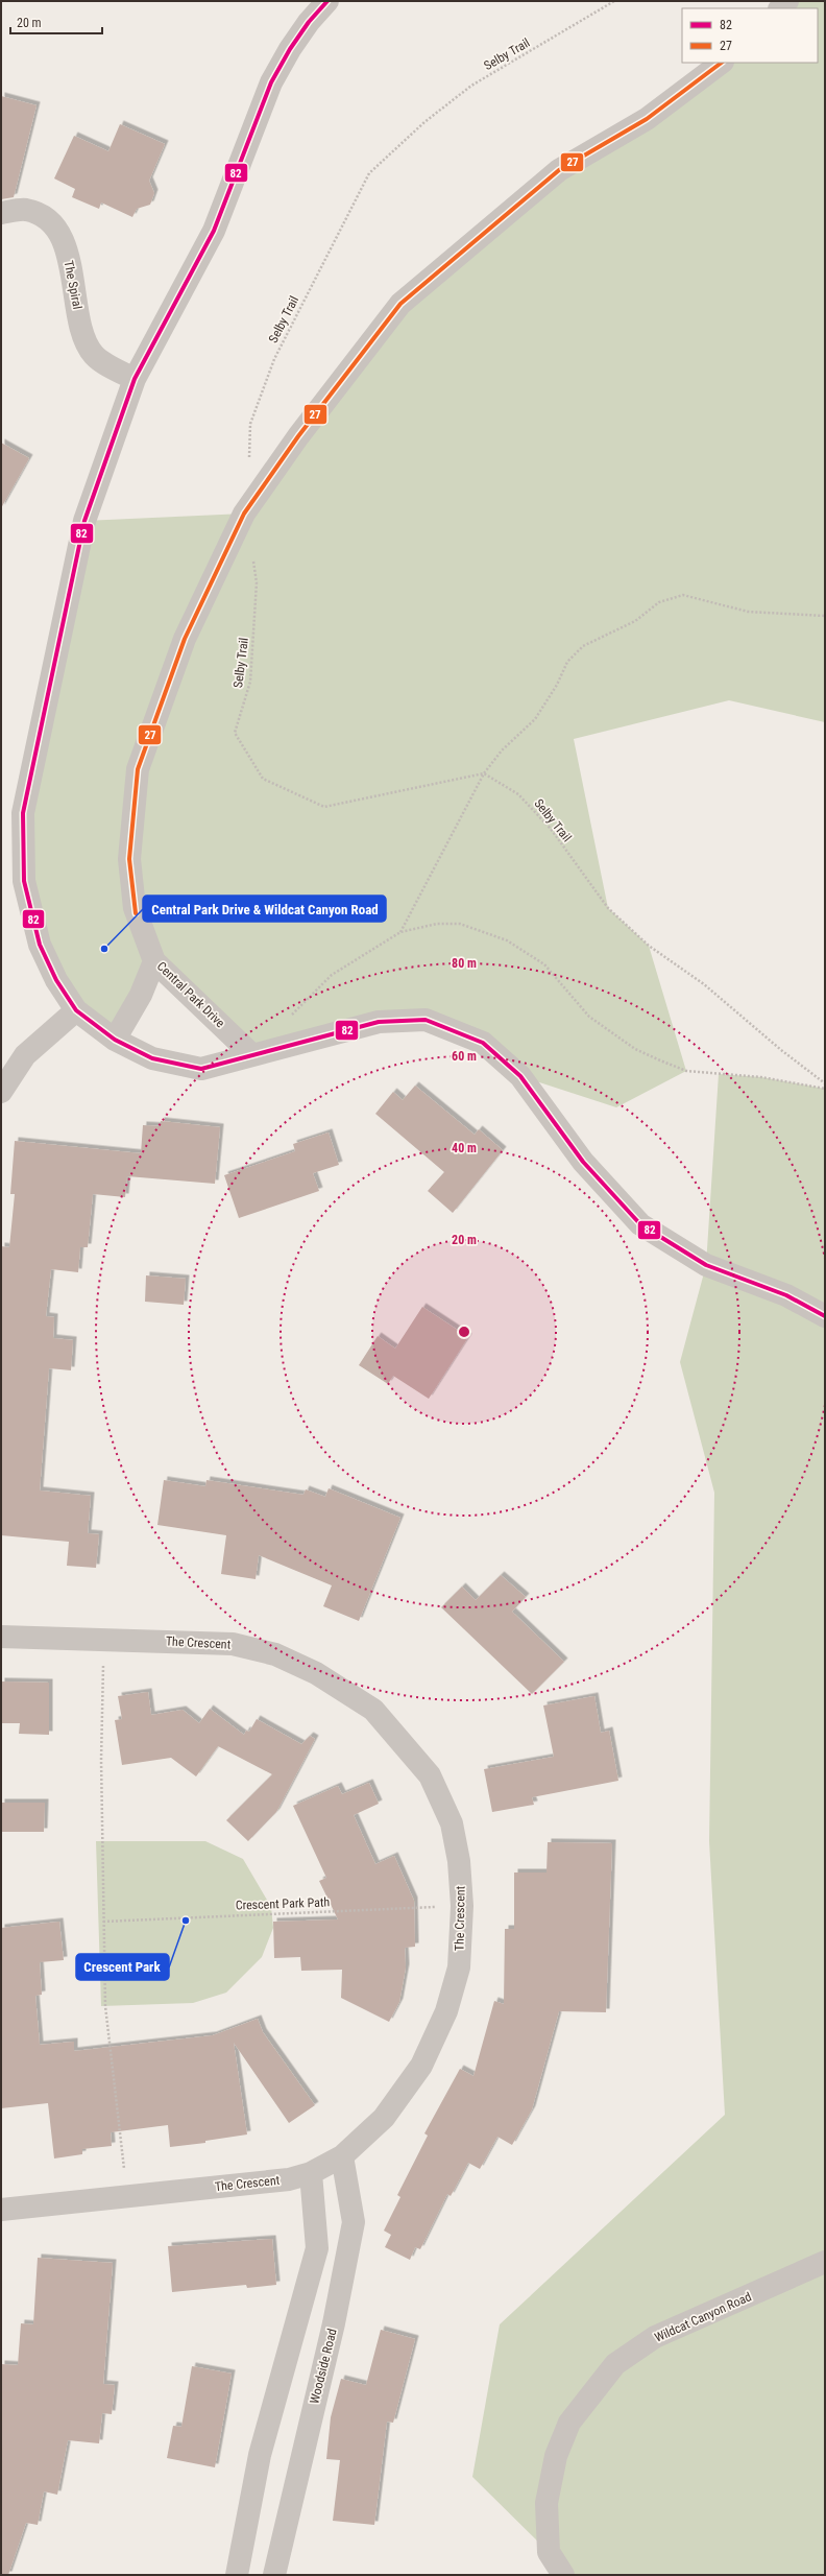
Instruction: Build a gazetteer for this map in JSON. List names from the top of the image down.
{
  "streets": {
    "street": [
      "The Spiral",
      "Central Park Drive",
      "The Crescent",
      "Wildcat Canyon Road",
      "Woodside Road"
    ],
    "path": ["Selby Trail", "Crescent Park Path"]
  },
  "crossings": [
    ["The Crescent", "Crescent Park Path"],
    ["The Crescent", "Woodside Road"]
  ],
  "places": ["Central Park Drive & Wildcat Canyon Road", "Crescent Park"],
  "lines": ["transit line 82", "transit line 27"],
  "legend": ["82", "27"],
  "scale_bar": "20 m",
  "rings": [
    "80 m",
    "60 m",
    "40 m",
    "20 m"
  ]
}
